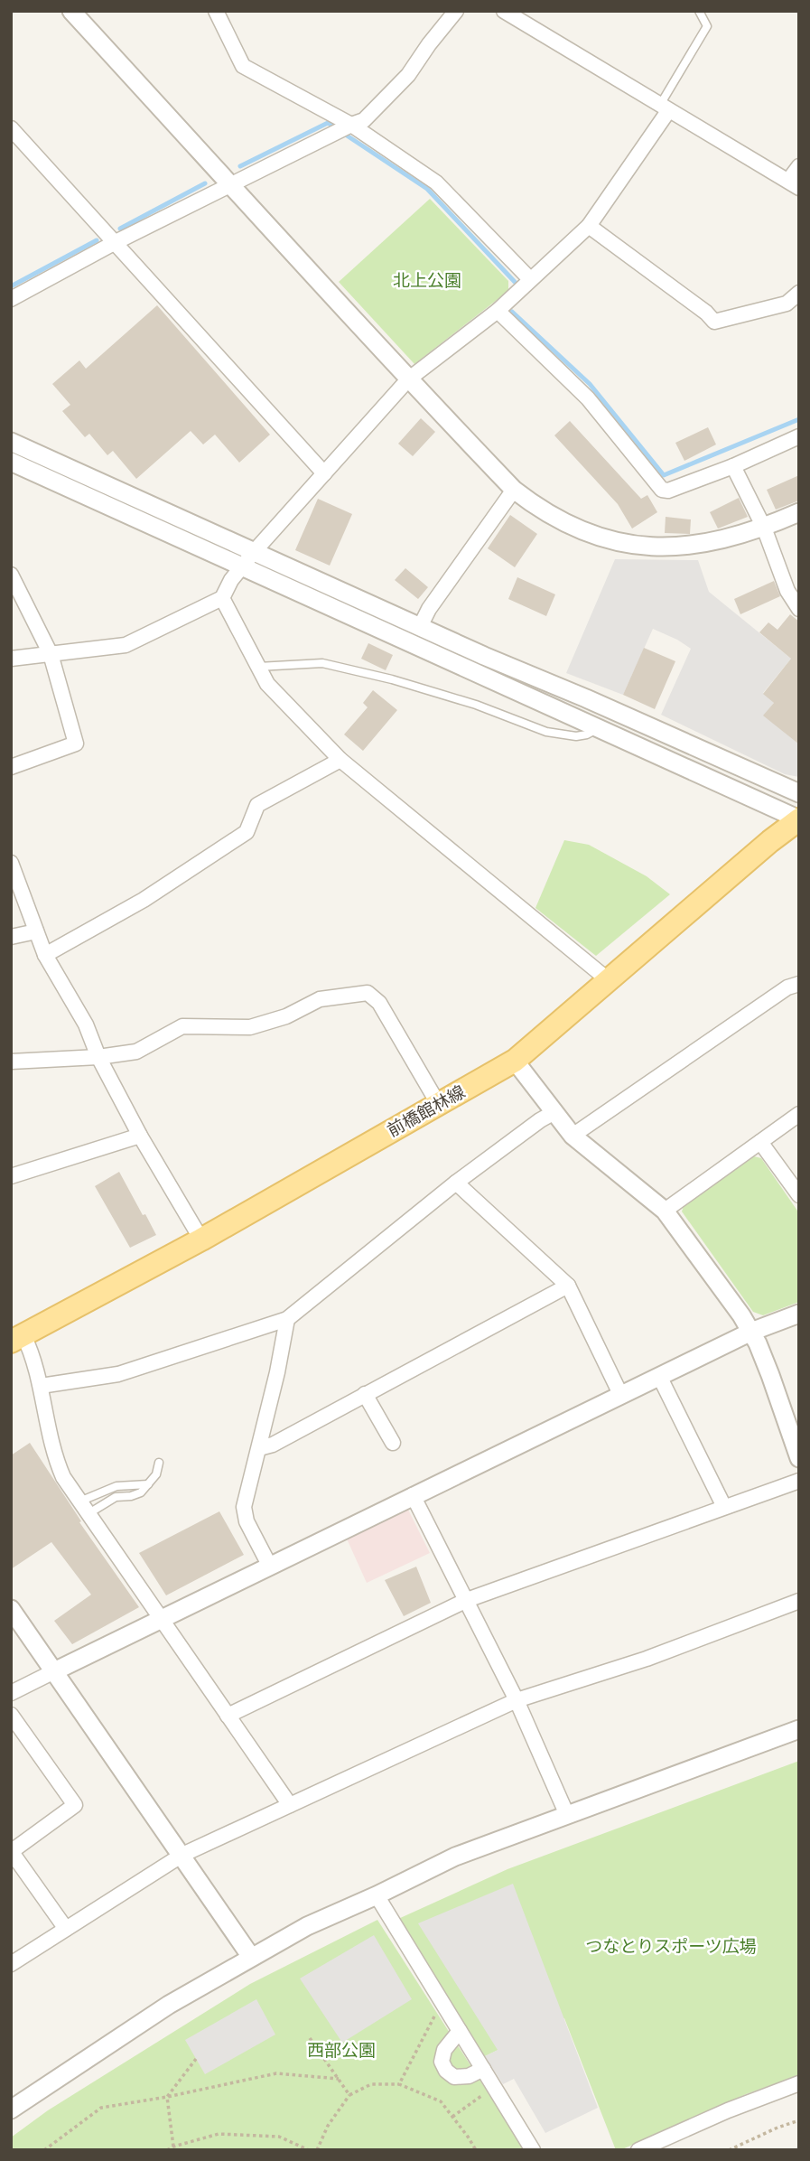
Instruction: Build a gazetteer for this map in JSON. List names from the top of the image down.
{
  "streets": {
    "main road": ["前橋館林線"]
  },
  "parks": ["北上公園", "つなとりスポーツ広場", "西部公園"]
}
